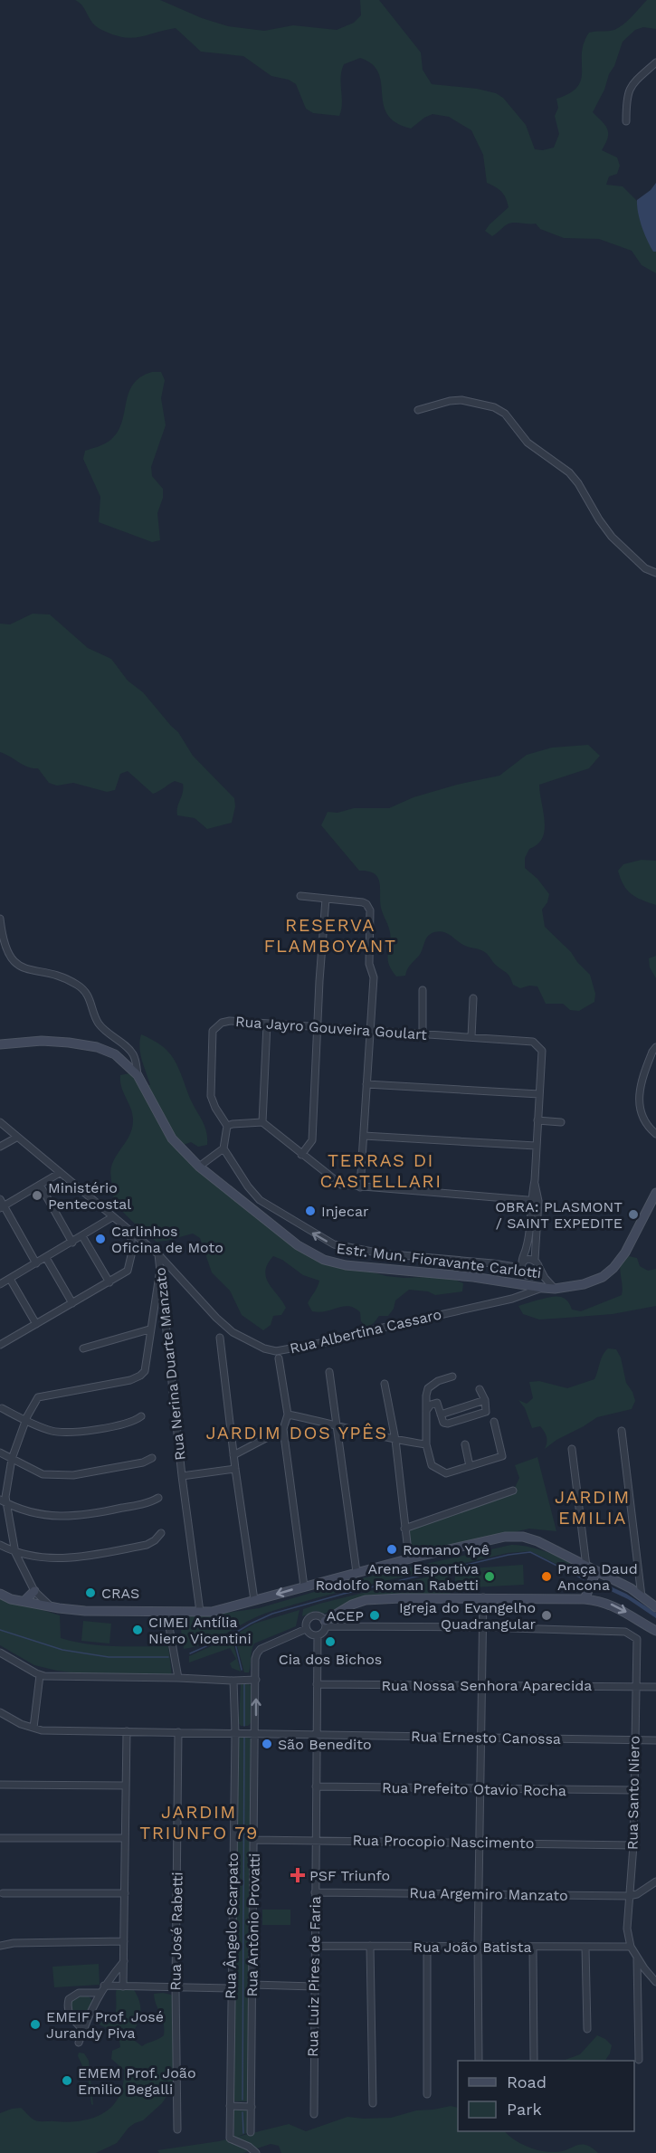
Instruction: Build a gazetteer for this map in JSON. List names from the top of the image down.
{
  "streets": {
    "street": [
      "Rua Jayro Gouveira Goulart",
      "Estr. Mun. Fioravante Carlotti",
      "Rua Albertina Cassaro",
      "Rua Nerina Duarte Manzato",
      "Rua Nossa Senhora Aparecida",
      "Rua Ernesto Canossa",
      "Rua Prefeito Otavio Rocha",
      "Rua Santo Niero",
      "Rua Procopio Nascimento",
      "Rua Argemiro Manzato",
      "Rua Antônio Provatti",
      "Rua Ângelo Scarpato",
      "Rua José Rabetti",
      "Rua João Batista",
      "Rua Luiz Pires de Faria"
    ]
  },
  "crossings": [
    ["Estr. Mun. Fioravante Carlotti", "Rua Albertina Cassaro"],
    ["Rua Albertina Cassaro", "Rua Nerina Duarte Manzato"],
    ["Rua Nossa Senhora Aparecida", "Rua Santo Niero"],
    ["Rua Nossa Senhora Aparecida", "Rua Luiz Pires de Faria"],
    ["Rua Ernesto Canossa", "Rua Santo Niero"],
    ["Rua Ernesto Canossa", "Rua Antônio Provatti"],
    ["Rua Ernesto Canossa", "Rua Ângelo Scarpato"],
    ["Rua Ernesto Canossa", "Rua José Rabetti"],
    ["Rua Ernesto Canossa", "Rua Luiz Pires de Faria"],
    ["Rua Prefeito Otavio Rocha", "Rua Santo Niero"],
    ["Rua Prefeito Otavio Rocha", "Rua Luiz Pires de Faria"],
    ["Rua Santo Niero", "Rua Procopio Nascimento"],
    ["Rua Santo Niero", "Rua Argemiro Manzato"],
    ["Rua Santo Niero", "Rua João Batista"],
    ["Rua Procopio Nascimento", "Rua Antônio Provatti"],
    ["Rua Procopio Nascimento", "Rua Luiz Pires de Faria"],
    ["Rua Argemiro Manzato", "Rua Luiz Pires de Faria"],
    ["Rua Antônio Provatti", "Rua Luiz Pires de Faria"],
    ["Rua João Batista", "Rua Luiz Pires de Faria"]
  ],
  "districts": [
    "RESERVA FLAMBOYANT",
    "TERRAS DI CASTELLARI",
    "JARDIM DOS YPÊS",
    "JARDIM EMILIA",
    "JARDIM TRIUNFO 79"
  ],
  "places": {
    "other": [
      "Ministério Pentecostal",
      "Injecar",
      "OBRA: PLASMONT / SAINT EXPEDITE",
      "Carlinhos Oficina de Moto",
      "Romano Ypê",
      "Arena Esportiva Rodolfo Roman Rabetti",
      "Praça Daud Ancona",
      "CRAS",
      "ACEP",
      "Igreja do Evangelho Quadrangular",
      "CIMEI Antília Niero Vicentini",
      "Cia dos Bichos",
      "São Benedito",
      "EMEIF Prof. José Jurandy Piva",
      "EMEM Prof. João Emilio Begalli"
    ],
    "health": ["PSF Triunfo"]
  },
  "legend": ["Road", "Park"]
}
